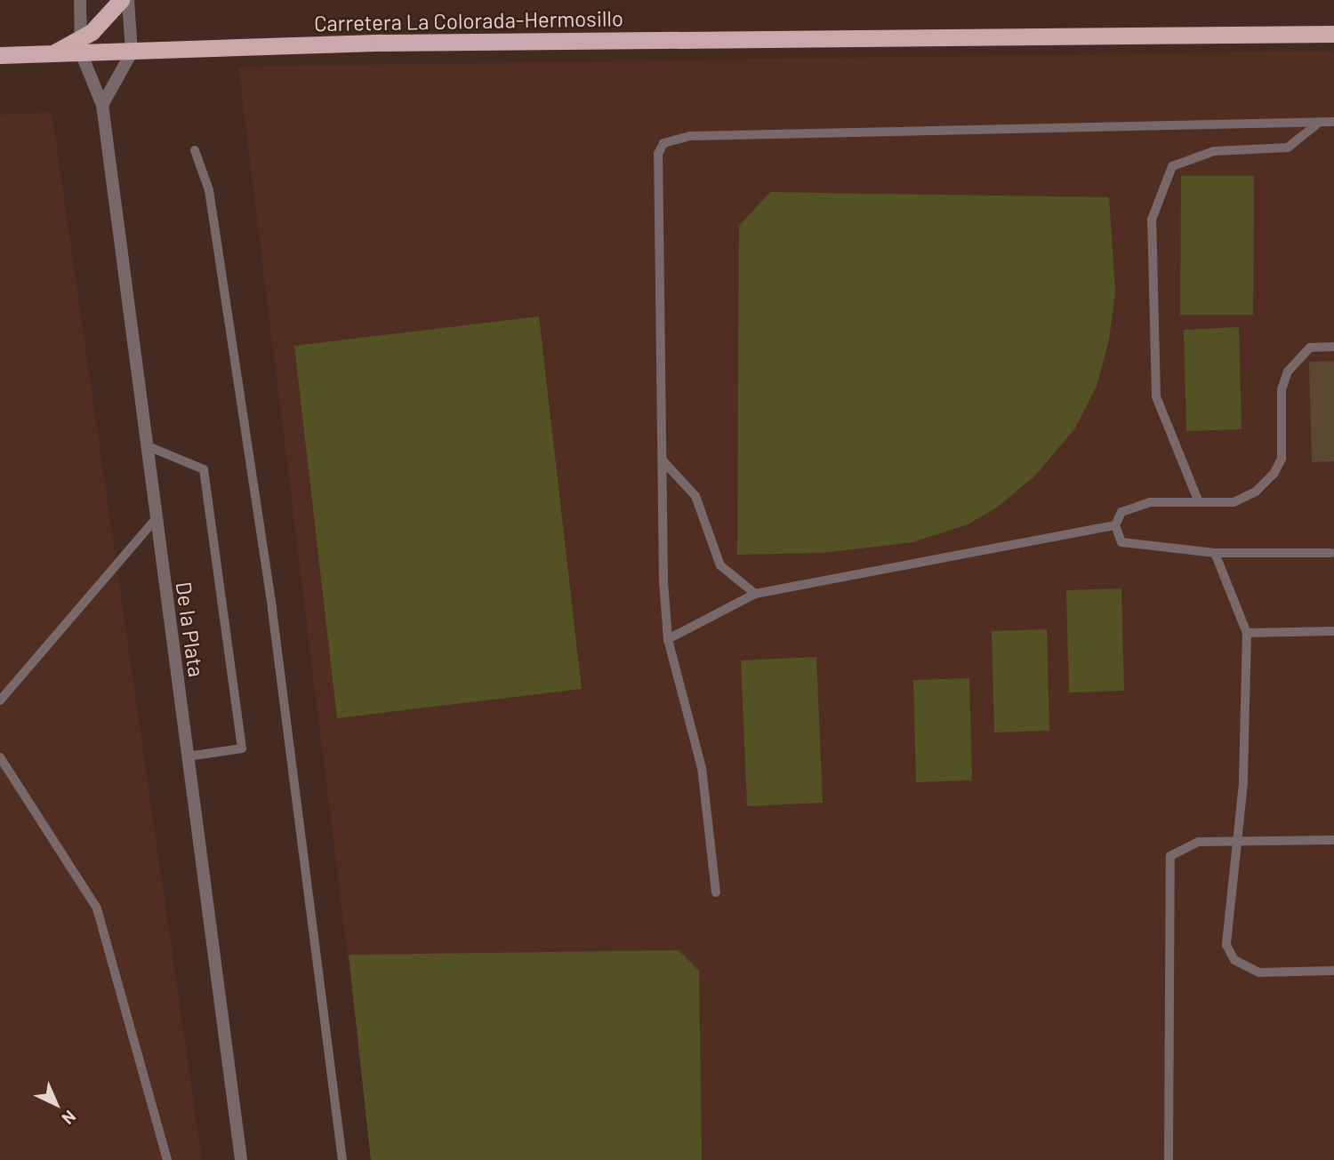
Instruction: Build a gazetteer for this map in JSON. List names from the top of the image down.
{
  "streets": {
    "highway": ["Carretera La Colorada-Hermosillo"],
    "street": ["De la Plata"]
  },
  "crossings": [
    ["Carretera La Colorada-Hermosillo", "De la Plata"]
  ],
  "north": "bottom right"
}
